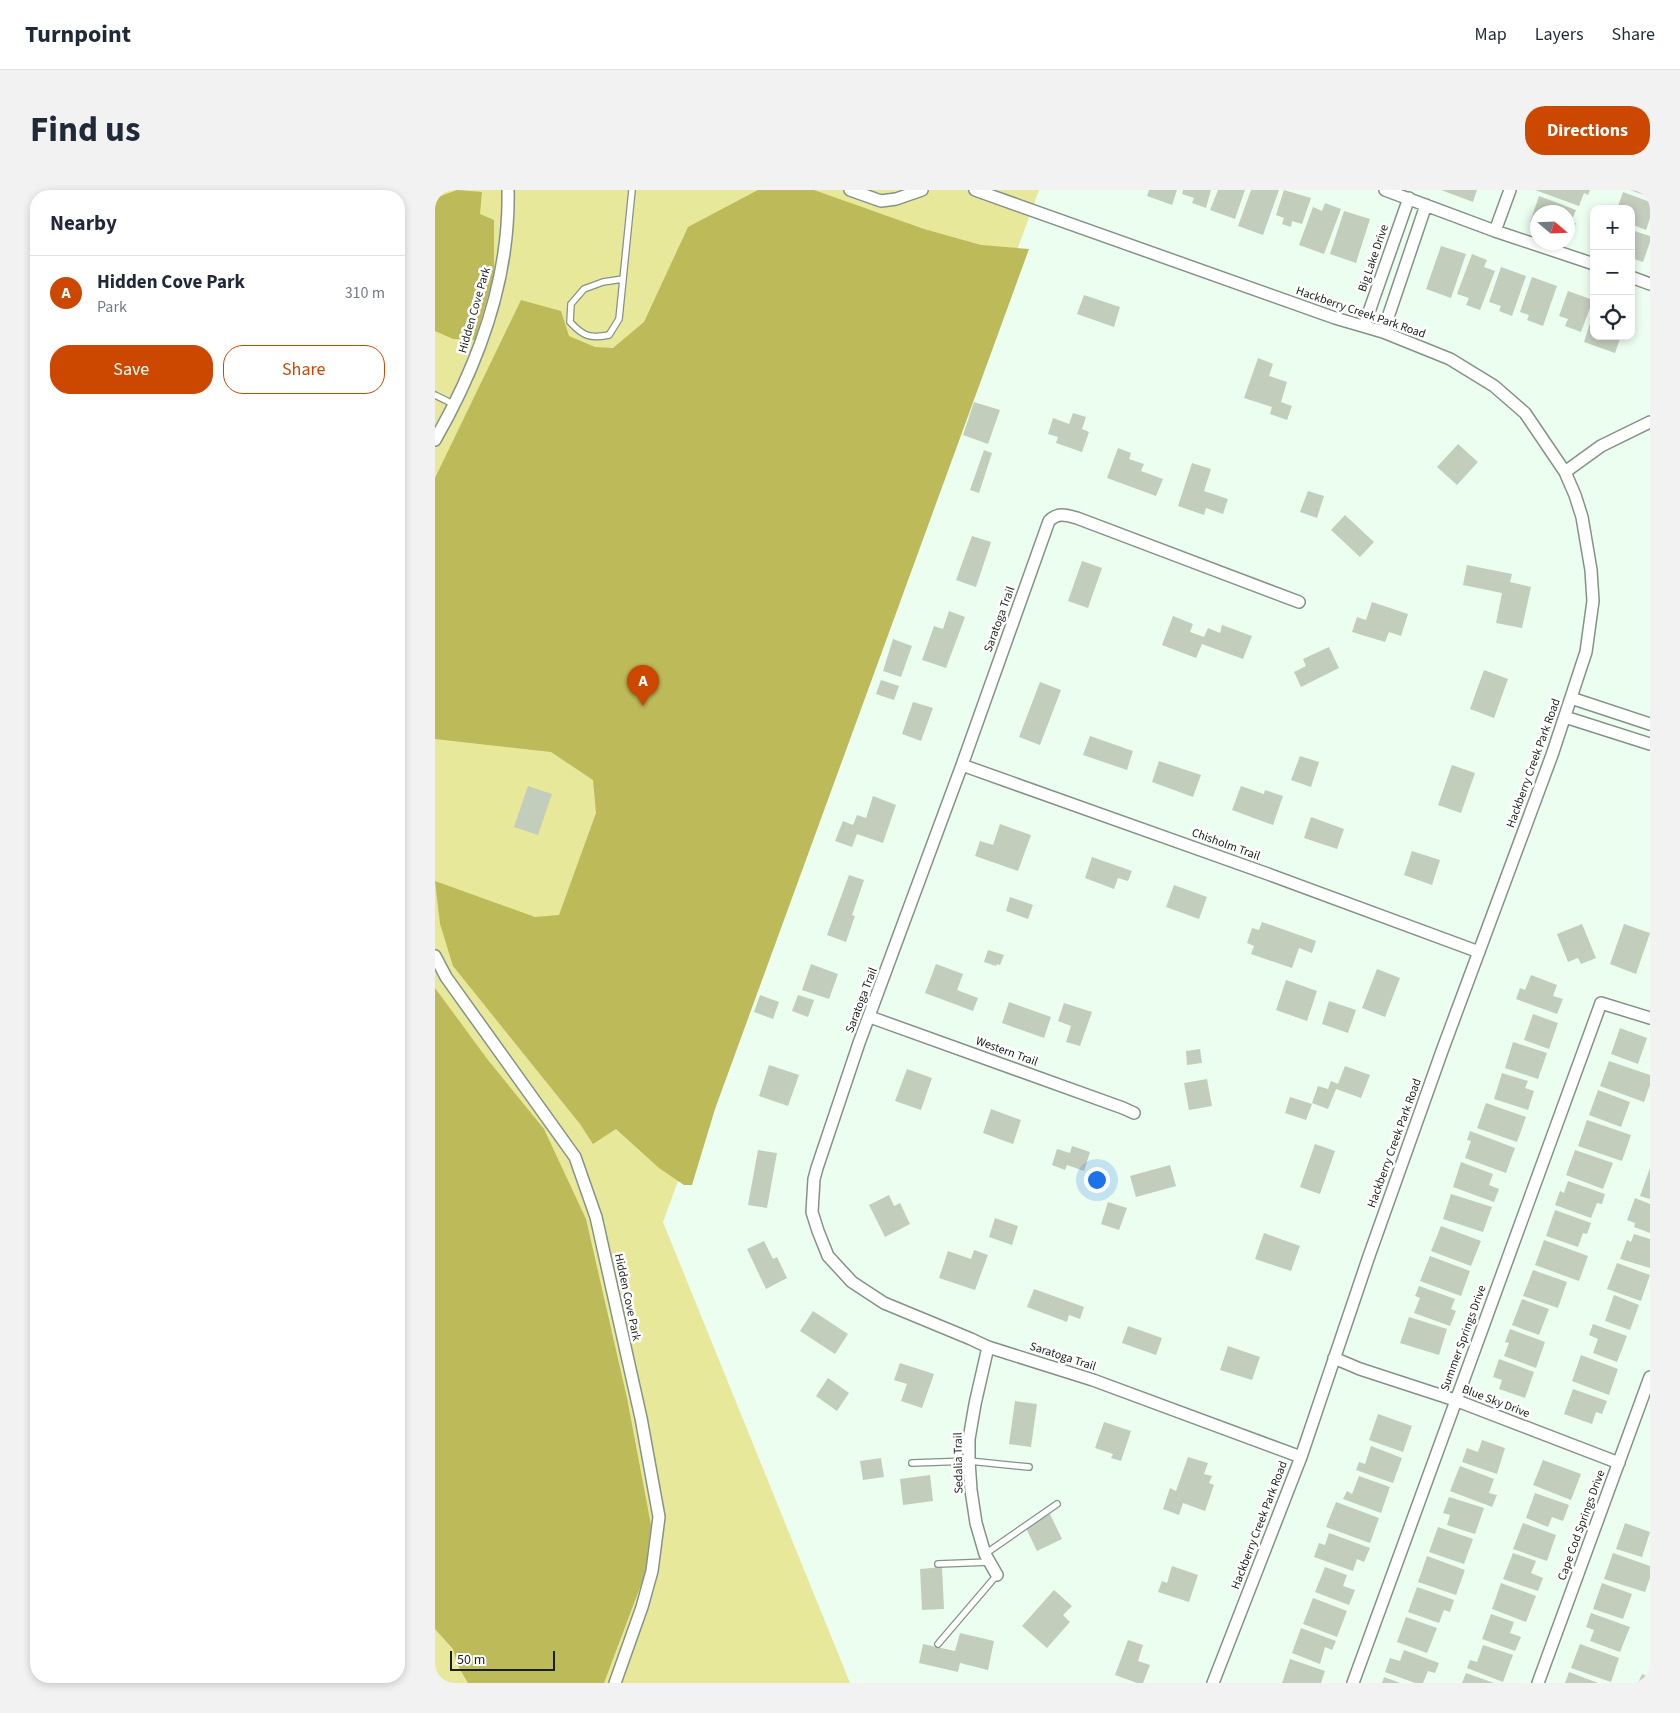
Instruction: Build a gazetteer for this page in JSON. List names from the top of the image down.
{
  "streets": {
    "street": [
      "Big Lake Drive",
      "Hidden Cove Park",
      "Hackberry Creek Park Road",
      "Saratoga Trail",
      "Chisholm Trail",
      "Western Trail",
      "Summer Springs Drive",
      "Blue Sky Drive",
      "Sedalia Trail",
      "Cape Cod Springs Drive"
    ]
  },
  "crossings": [
    ["Big Lake Drive", "Hackberry Creek Park Road"],
    ["Hackberry Creek Park Road", "Saratoga Trail"],
    ["Hackberry Creek Park Road", "Chisholm Trail"],
    ["Hackberry Creek Park Road", "Blue Sky Drive"],
    ["Saratoga Trail", "Chisholm Trail"],
    ["Saratoga Trail", "Western Trail"],
    ["Saratoga Trail", "Sedalia Trail"],
    ["Summer Springs Drive", "Blue Sky Drive"],
    ["Blue Sky Drive", "Cape Cod Springs Drive"]
  ],
  "scale_bar": "50 m",
  "north": "right",
  "page": {
    "header": "Turnpoint",
    "nav": ["Map", "Layers", "Share"],
    "title": "Find us",
    "buttons": [
      "Directions",
      ["Save", "Share"]
    ],
    "heading": "Nearby",
    "map_buttons": ["+", "−"],
    "list": [
      {
        "mark": "A",
        "name": "Hidden Cove Park",
        "note": "Park",
        "value": "310 m"
      }
    ],
    "pins": "A",
    "scale": "50 m"
  }
}
